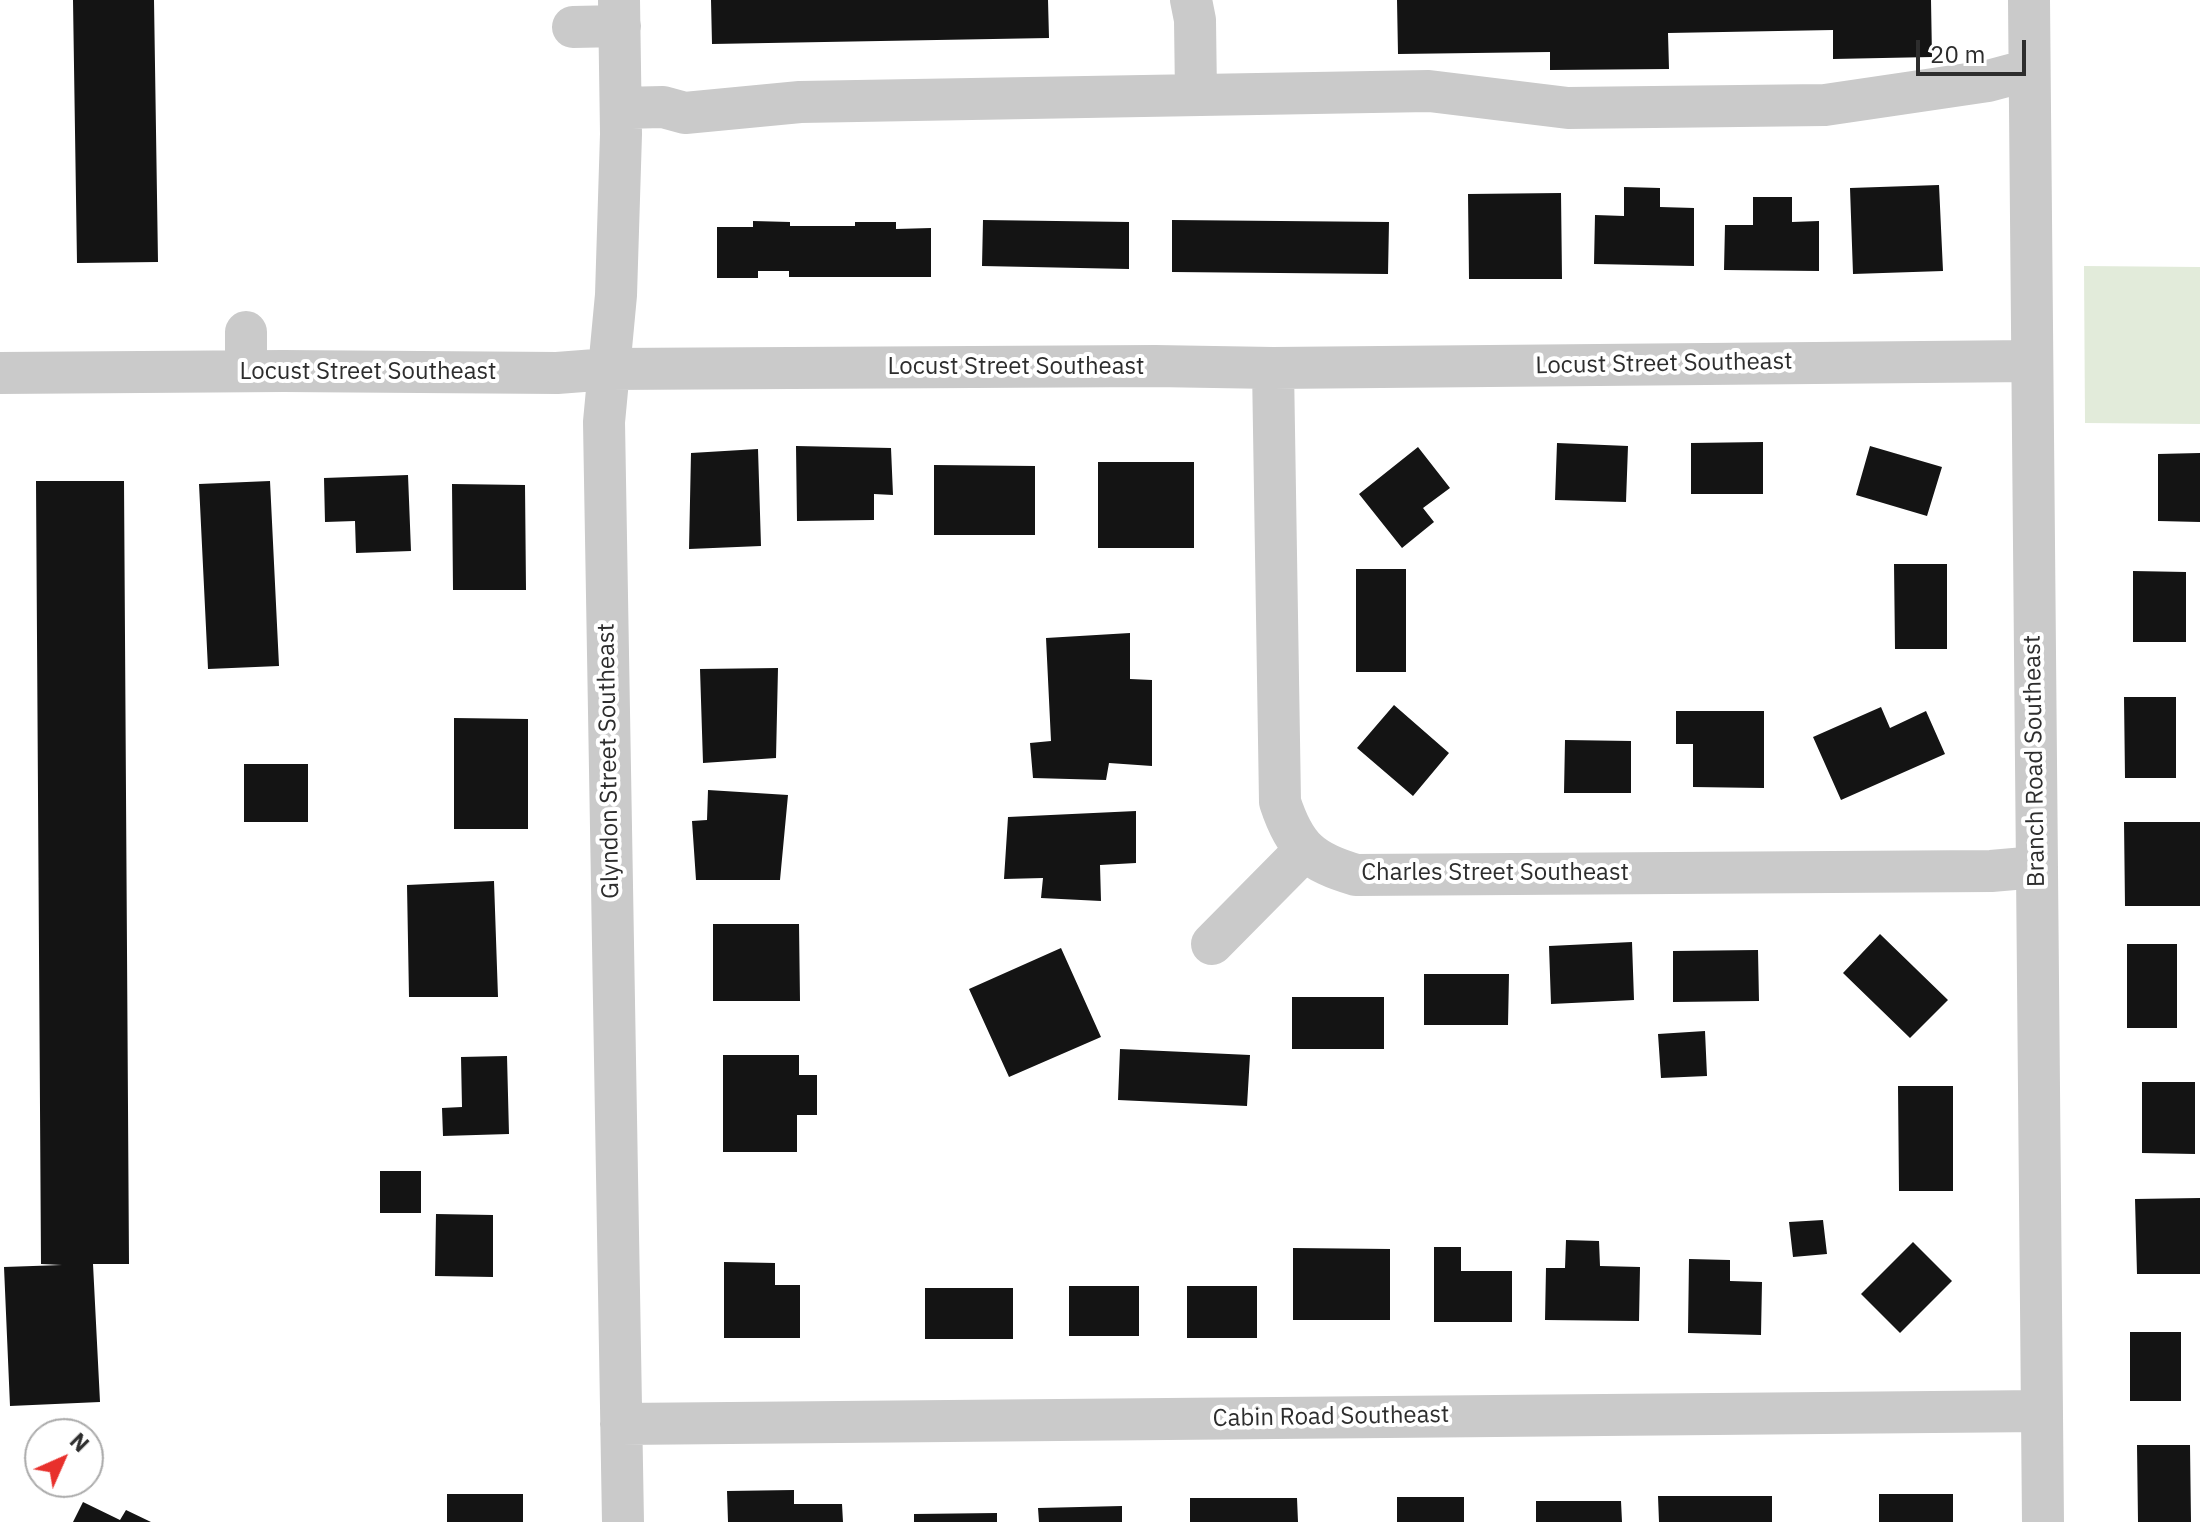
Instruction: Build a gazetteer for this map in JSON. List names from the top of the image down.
{
  "streets": {
    "street": [
      "Locust Street Southeast",
      "Glyndon Street Southeast",
      "Branch Road Southeast",
      "Charles Street Southeast",
      "Cabin Road Southeast"
    ]
  },
  "crossings": [
    ["Locust Street Southeast", "Glyndon Street Southeast"],
    ["Locust Street Southeast", "Branch Road Southeast"],
    ["Locust Street Southeast", "Charles Street Southeast"],
    ["Glyndon Street Southeast", "Cabin Road Southeast"],
    ["Branch Road Southeast", "Charles Street Southeast"],
    ["Branch Road Southeast", "Cabin Road Southeast"]
  ],
  "scale_bar": "20 m",
  "north": "top right"
}
